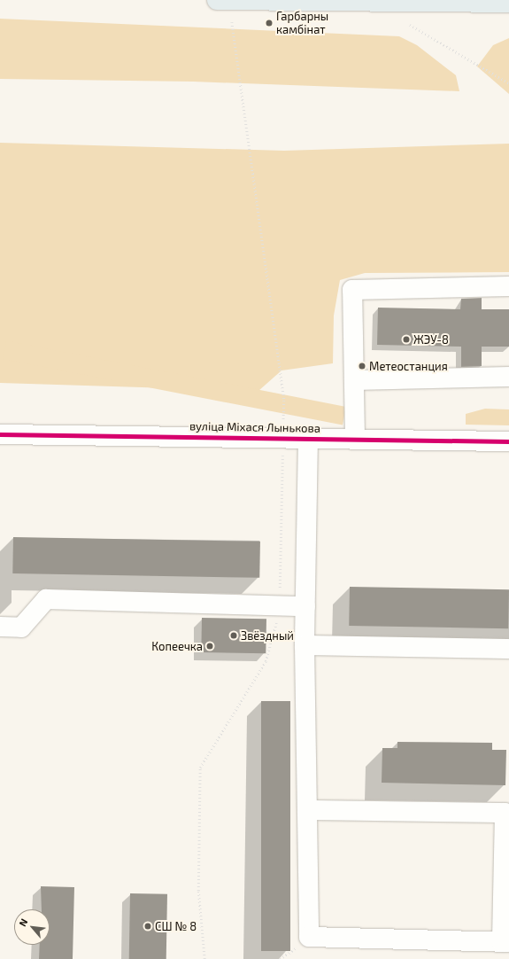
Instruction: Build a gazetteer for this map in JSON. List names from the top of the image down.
{
  "streets": {
    "street": ["вуліца Міхася Лынькова"]
  },
  "places": [
    "Гарбарны камбінат",
    "ЖЭУ-8",
    "Метеостанция",
    "Звёздный",
    "Копеечка",
    "СШ № 8"
  ],
  "north": "top left"
}
